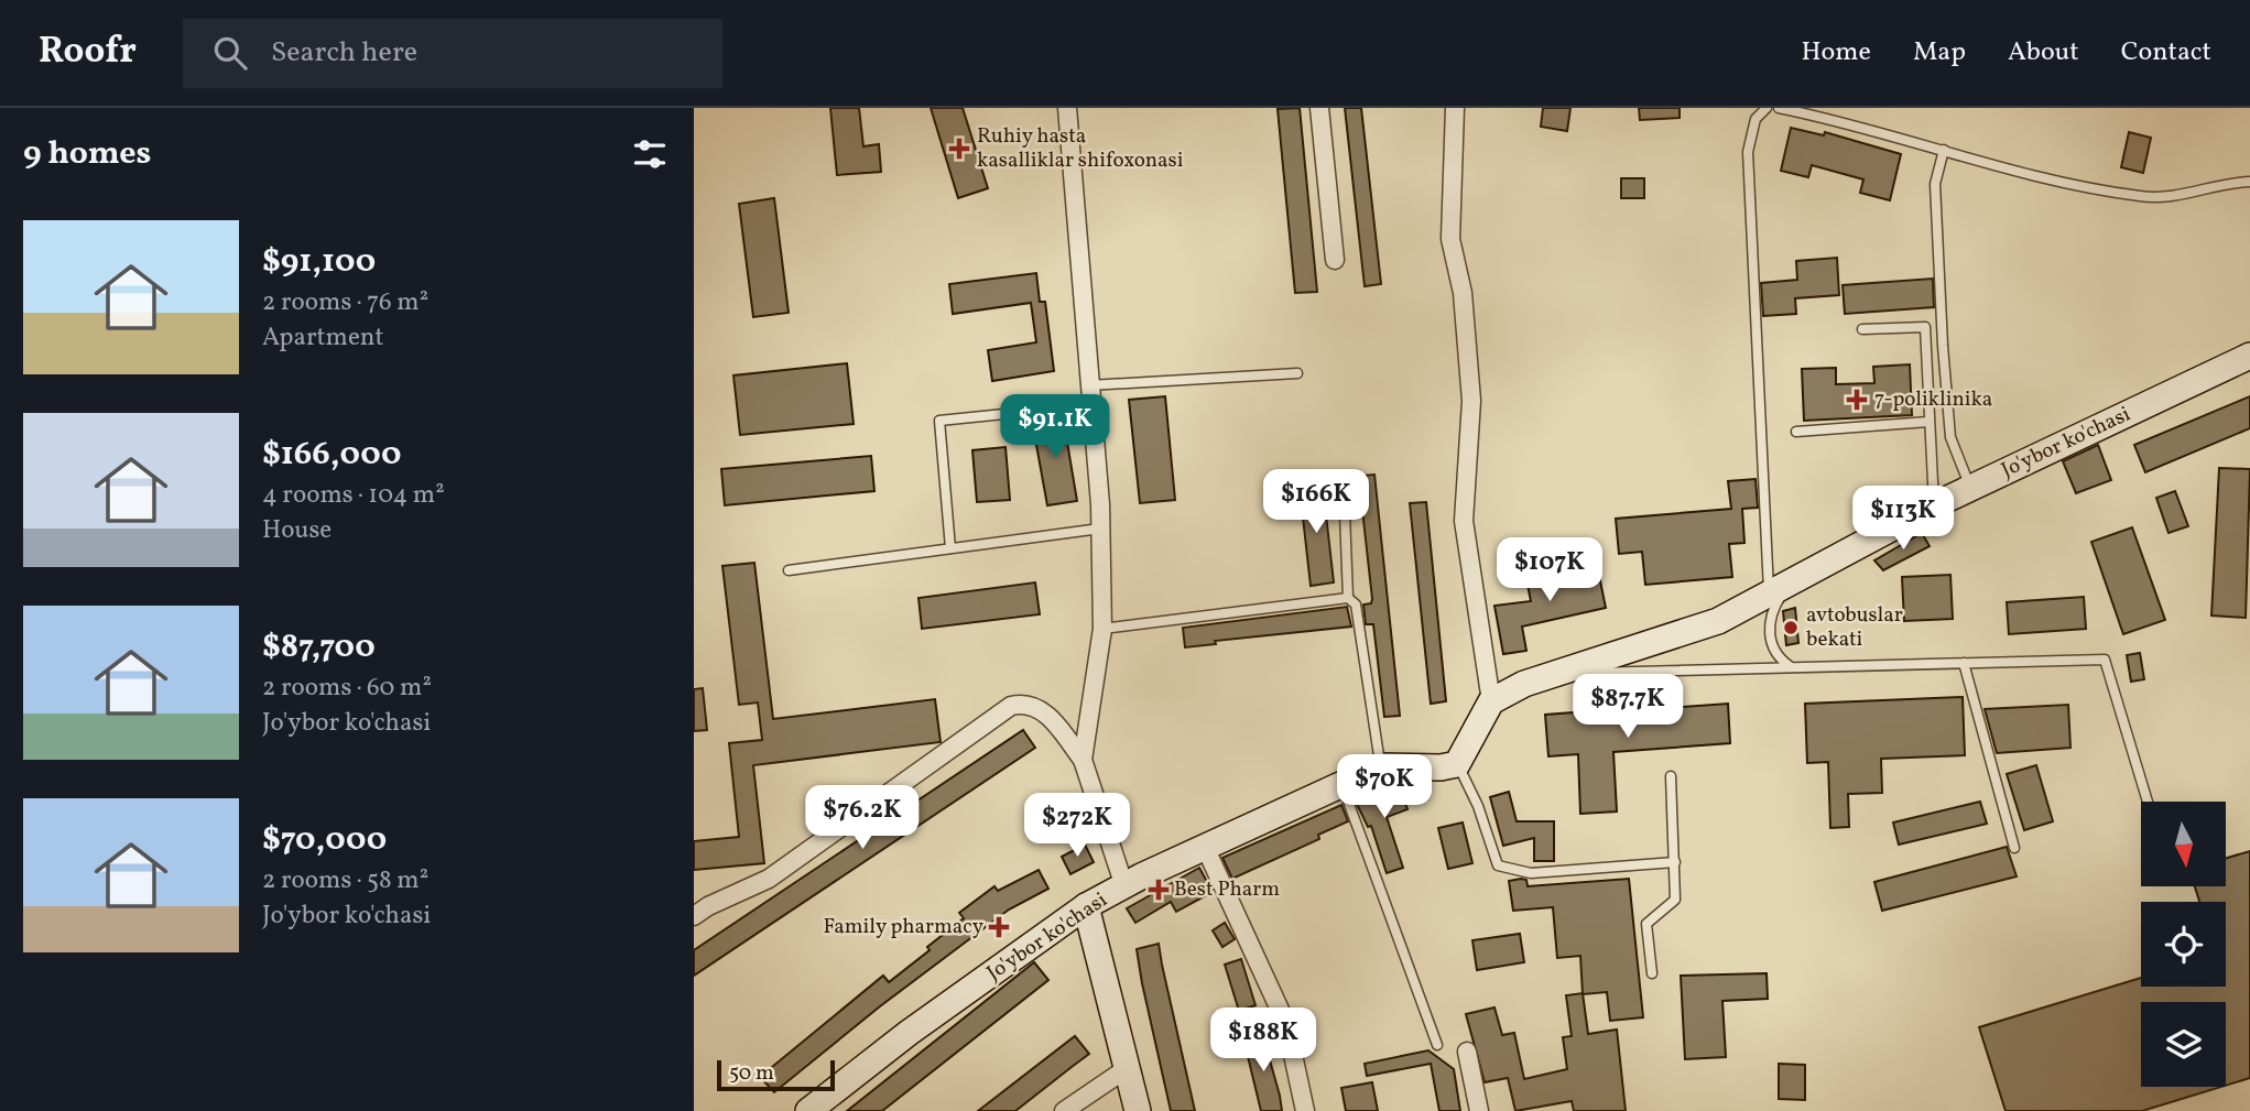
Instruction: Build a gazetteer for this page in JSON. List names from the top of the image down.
{
  "streets": {
    "street": ["Jo'ybor ko'chasi"]
  },
  "places": {
    "health": [
      "Ruhiy hasta kasalliklar shifoxonasi",
      "7-poliklinika",
      "Best Pharm",
      "Family pharmacy"
    ],
    "other": ["avtobuslar bekati"]
  },
  "scale_bar": "50 m",
  "north": "bottom",
  "page": {
    "header": "Roofr",
    "search": "Search here",
    "nav": [
      "Home",
      "Map",
      "About",
      "Contact"
    ],
    "heading": "9 homes",
    "list": [
      {
        "name": "$91,100",
        "note": "2 rooms · 76 m² · Apartment"
      },
      {
        "name": "$166,000",
        "note": "4 rooms · 104 m² · House"
      },
      {
        "name": "$87,700",
        "note": "2 rooms · 60 m² · Jo'ybor ko'chasi"
      },
      {
        "name": "$70,000",
        "note": "2 rooms · 58 m² · Jo'ybor ko'chasi"
      }
    ],
    "price": [
      "$91.1K",
      "$166K",
      "$113K",
      "$107K",
      "$87.7K",
      "$70K",
      "$76.2K",
      "$272K",
      "$188K"
    ],
    "scale": "50 m"
  }
}
